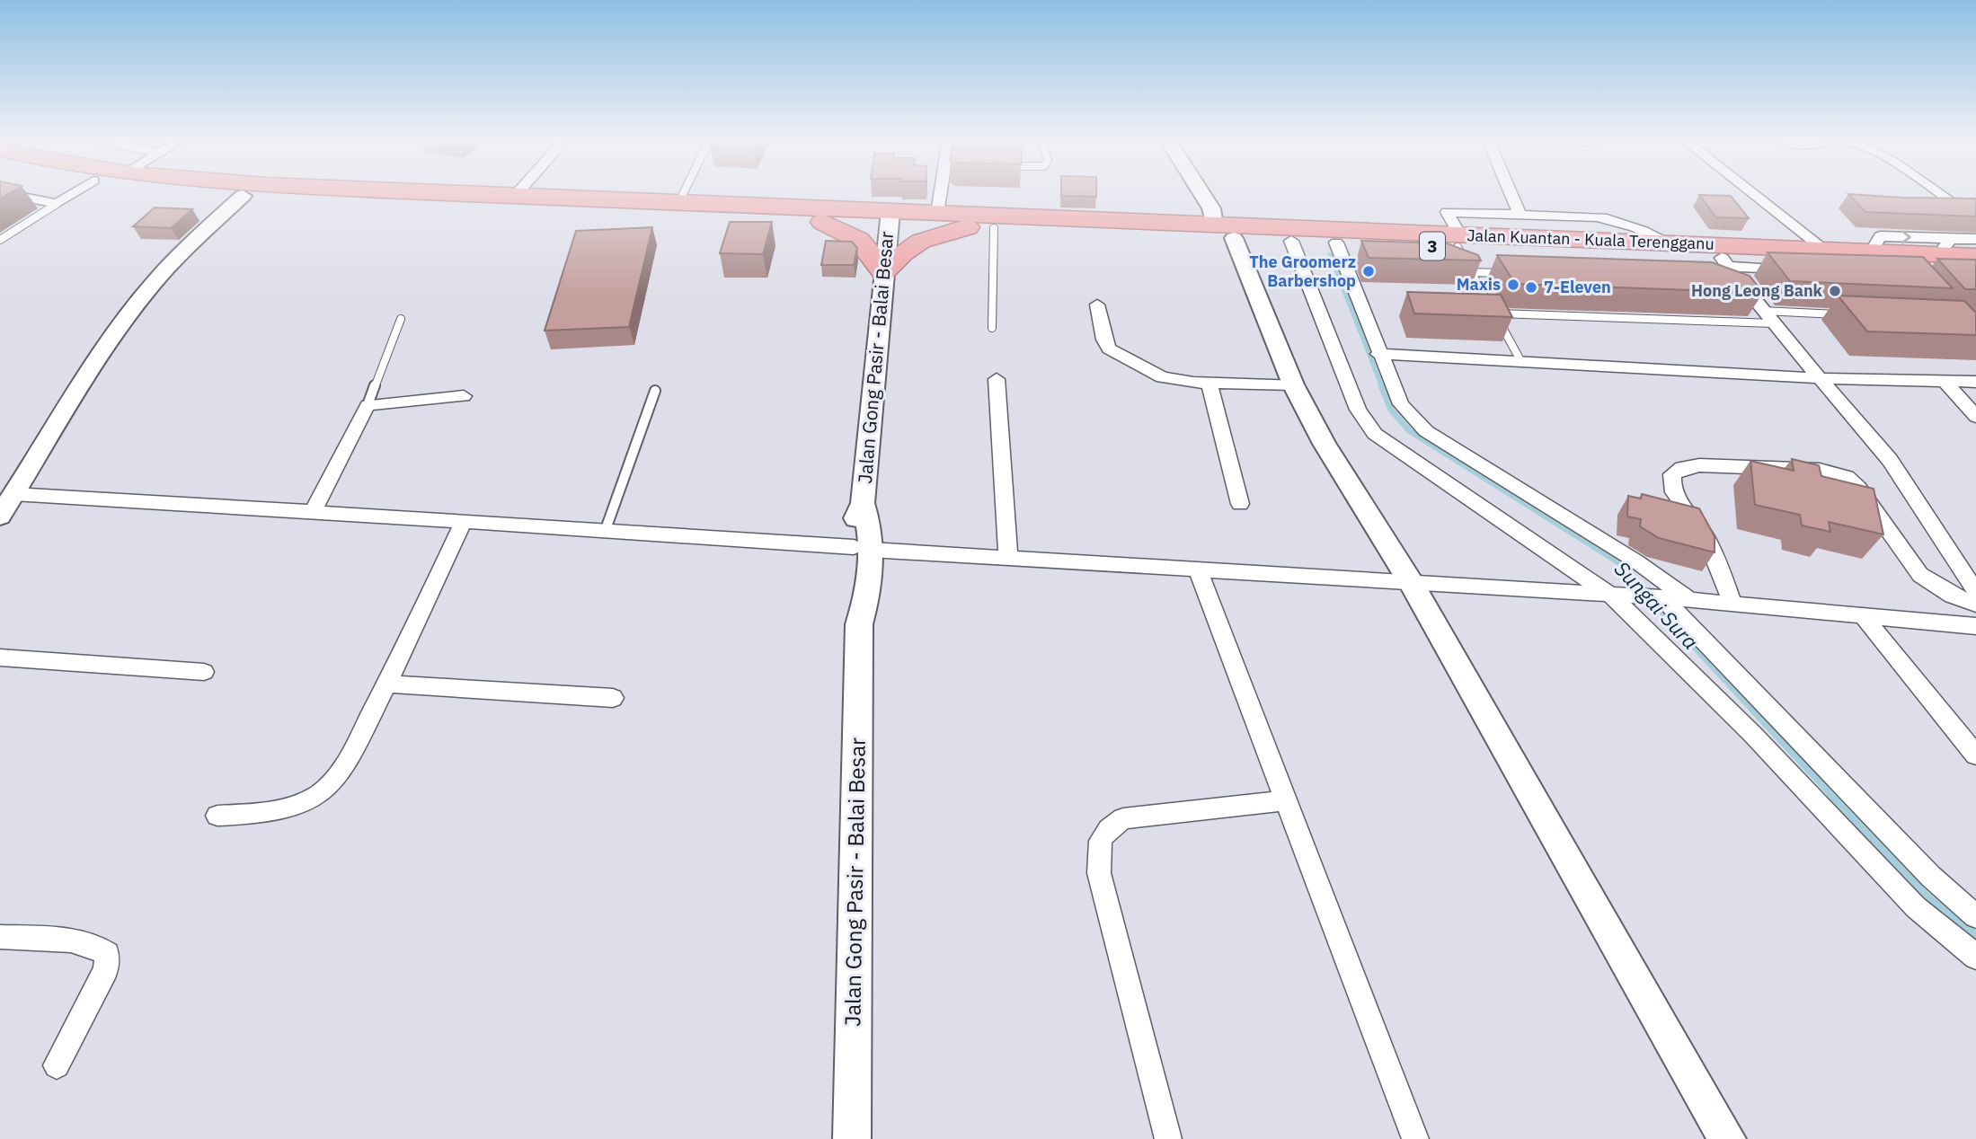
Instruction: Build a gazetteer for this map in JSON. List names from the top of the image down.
{
  "streets": {
    "highway": ["Jalan Kuantan - Kuala Terengganu", "3"],
    "street": ["Jalan Gong Pasir - Balai Besar"]
  },
  "crossings": [
    ["Jalan Kuantan - Kuala Terengganu", "Jalan Gong Pasir - Balai Besar"]
  ],
  "water": ["Sungai Sura"],
  "places": [
    "The Groomerz Barbershop",
    "Maxis",
    "7-Eleven",
    "Hong Leong Bank"
  ]
}
